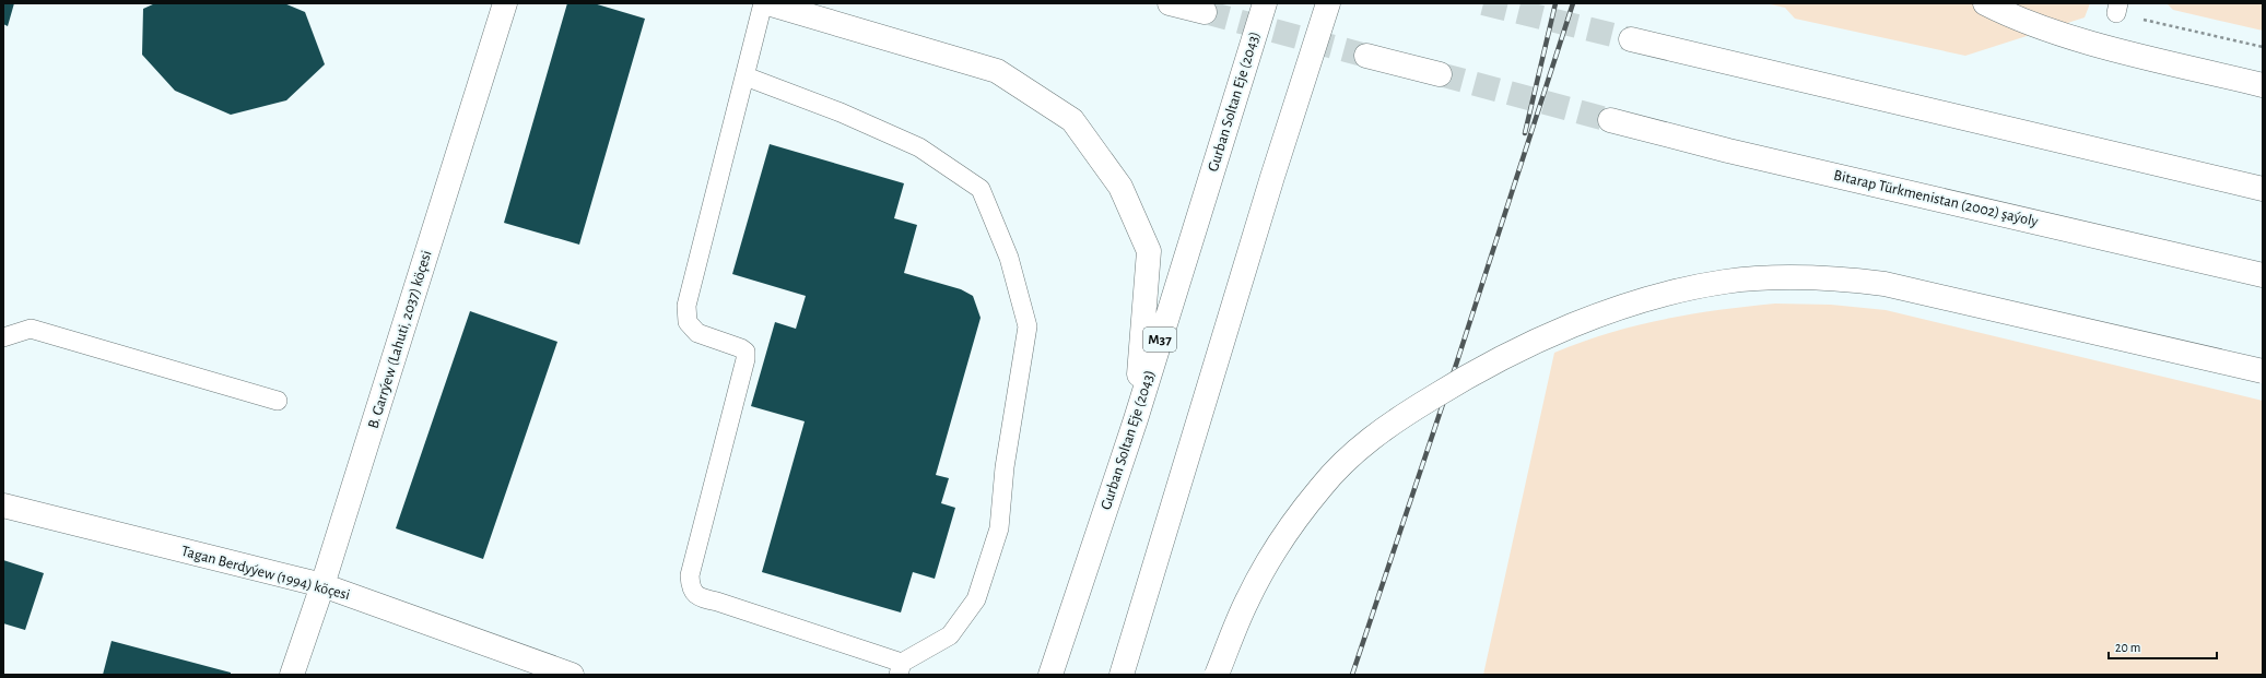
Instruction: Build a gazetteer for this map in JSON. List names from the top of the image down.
{
  "streets": {
    "main road": [
      "Gurban Soltan Eje (2043)",
      "Bitarap Türkmenistan (2002) şaýoly",
      "B. Garrýew (Lahuti, 2037) köçesi",
      "M37",
      "Tagan Berdyýew (1994) köçesi"
    ]
  },
  "crossings": [
    ["B. Garrýew (Lahuti, 2037) köçesi", "Tagan Berdyýew (1994) köçesi"]
  ],
  "scale_bar": "20 m"
}
